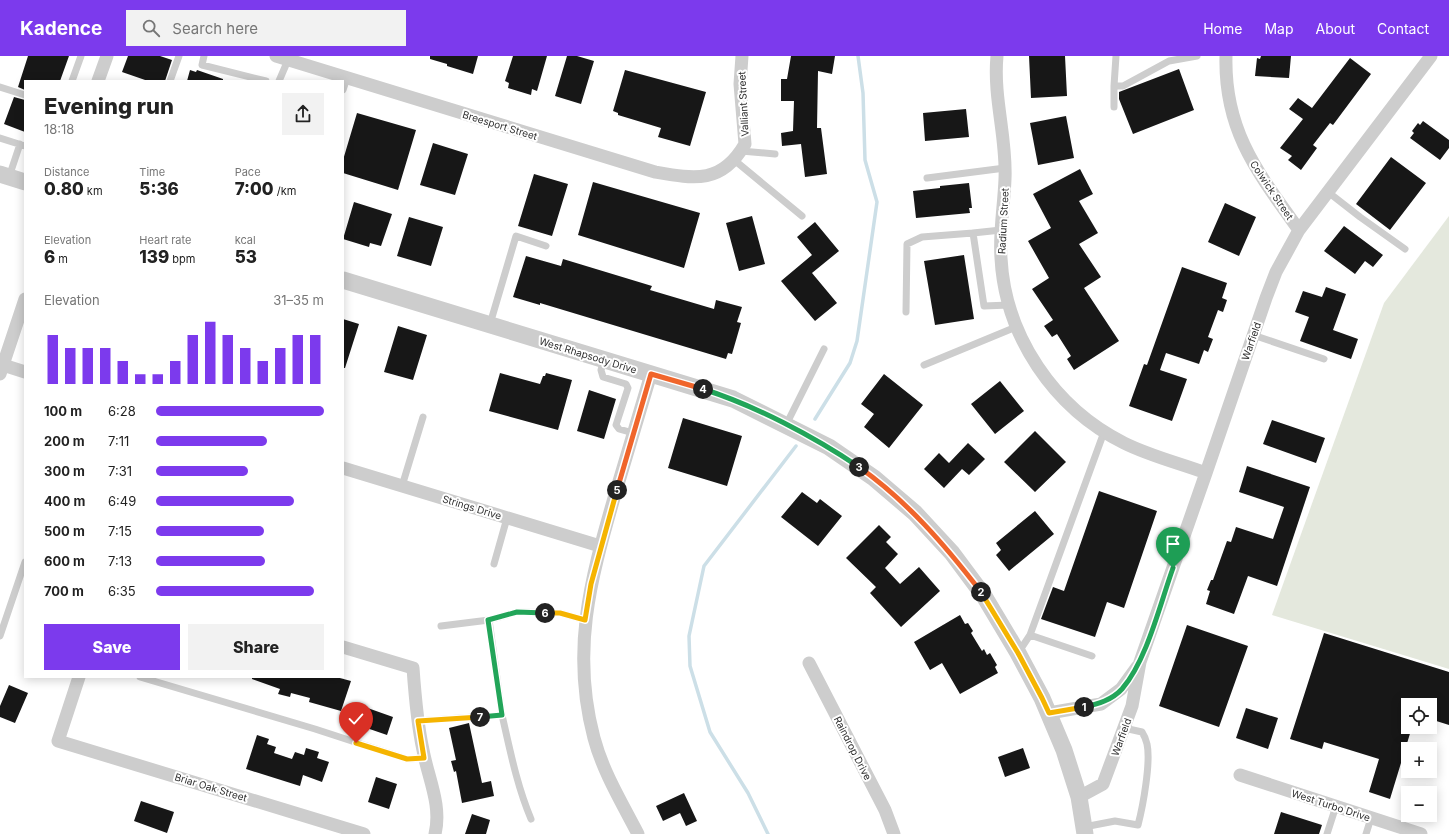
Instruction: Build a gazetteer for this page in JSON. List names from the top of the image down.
{
  "streets": {
    "street": [
      "Valliant Street",
      "Breesport Street",
      "Colwick Street",
      "Radium Street",
      "Warfield",
      "West Rhapsody Drive",
      "Strings Drive",
      "Raindrop Drive",
      "Briar Oak Street",
      "West Turbo Drive"
    ]
  },
  "crossings": [
    ["Valliant Street", "Breesport Street"],
    ["Colwick Street", "Warfield"],
    ["Radium Street", "Warfield"],
    ["Warfield", "West Rhapsody Drive"]
  ],
  "page": {
    "header": "Kadence",
    "search": "Search here",
    "nav": [
      "Home",
      "Map",
      "About",
      "Contact"
    ],
    "heading": ["Evening run", "18:18"],
    "stats": [
      ["Distance", "0.80 km"],
      ["Time", "5:36"],
      ["Pace", "7:00 /km"],
      ["Elevation", "6 m"],
      ["Heart rate", "139 bpm"],
      ["kcal", "53"]
    ],
    "chart": ["Elevation", "31–35 m"],
    "pins": [
      "4",
      "3",
      "5",
      "2",
      "6",
      "1",
      "7"
    ],
    "list": [
      {
        "name": "100 m",
        "note": "6:28"
      },
      {
        "name": "200 m",
        "note": "7:11"
      },
      {
        "name": "300 m",
        "note": "7:31"
      },
      {
        "name": "400 m",
        "note": "6:49"
      },
      {
        "name": "500 m",
        "note": "7:15"
      },
      {
        "name": "600 m",
        "note": "7:13"
      },
      {
        "name": "700 m",
        "note": "6:35"
      }
    ],
    "buttons": ["Save", "Share"],
    "map_buttons": ["+", "−"]
  }
}
